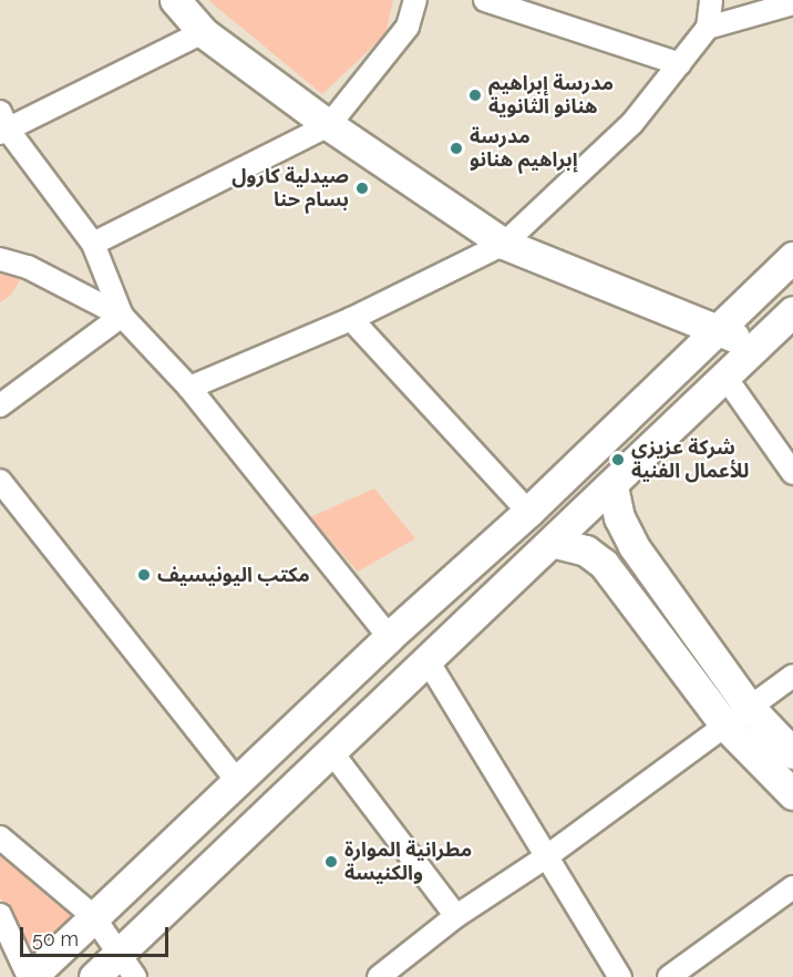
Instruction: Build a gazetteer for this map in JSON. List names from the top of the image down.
{
  "places": [
    "مدرسة إبراهيم هنانو الثانوية",
    "مدرسة إبراهيم هنانو",
    "صيدلية كارول بسام حنا",
    "شركة عزيزي للأعمال الفنية",
    "مكتب اليونيسيف",
    "مطرانية الموارة والكنيسة"
  ],
  "scale_bar": "50 m"
}
